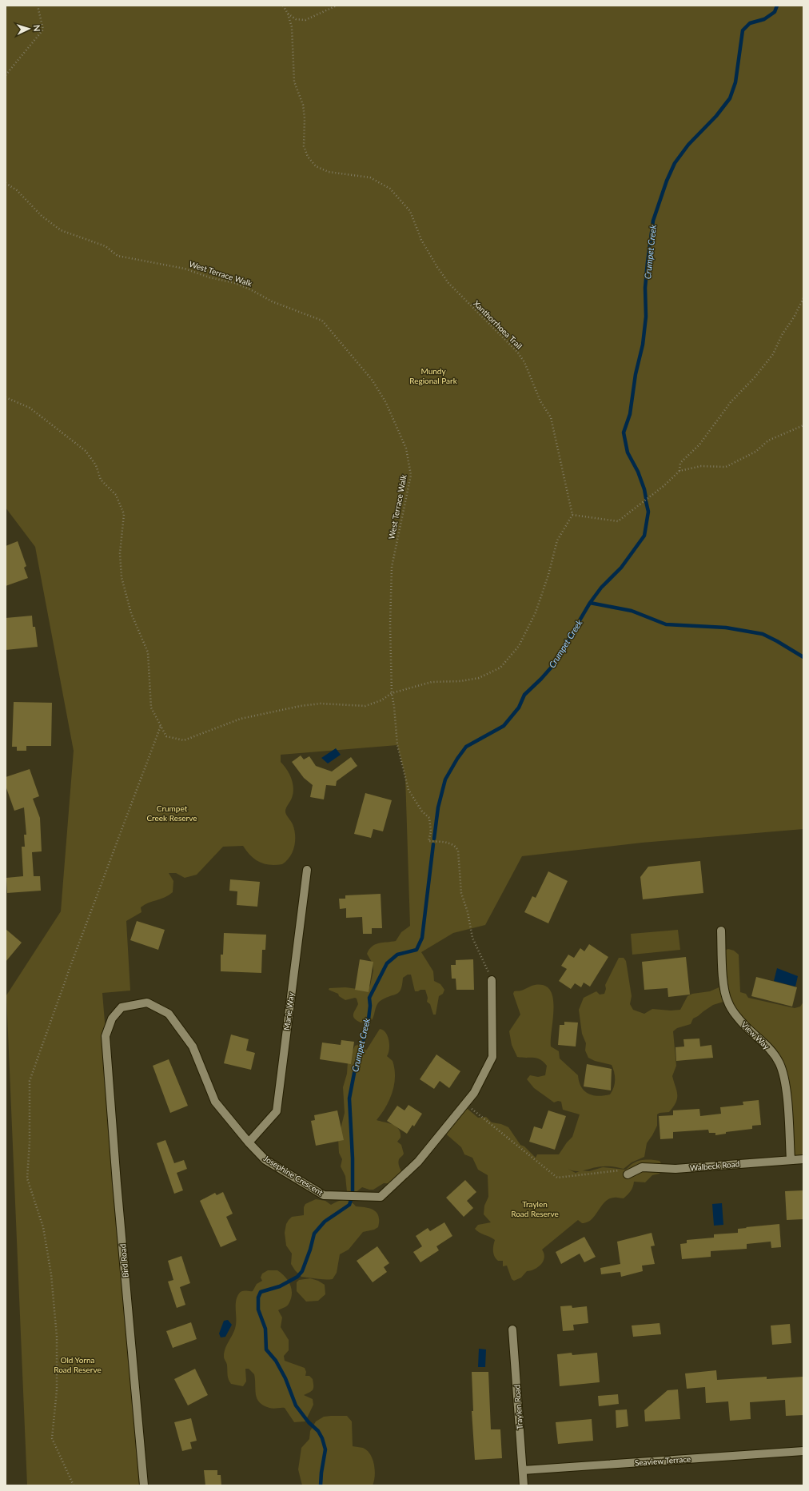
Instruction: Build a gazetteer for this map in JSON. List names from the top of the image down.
{
  "streets": {
    "street": [
      "Marie Way",
      "View Way",
      "Walbeck Road",
      "Josephine Crescent",
      "Bird Road",
      "Traylen Road",
      "Seaview Terrace"
    ],
    "path": ["West Terrace Walk", "Xanthorrhoea Trail"]
  },
  "crossings": [
    ["West Terrace Walk", "Josephine Crescent"],
    ["Marie Way", "Josephine Crescent"],
    ["View Way", "Walbeck Road"],
    ["Josephine Crescent", "Bird Road"],
    ["Traylen Road", "Seaview Terrace"]
  ],
  "water": ["Crumpet Creek"],
  "parks": [
    "Mundy Regional Park",
    "Crumpet Creek Reserve",
    "Traylen Road Reserve",
    "Old Yorna Road Reserve"
  ],
  "north": "right"
}
